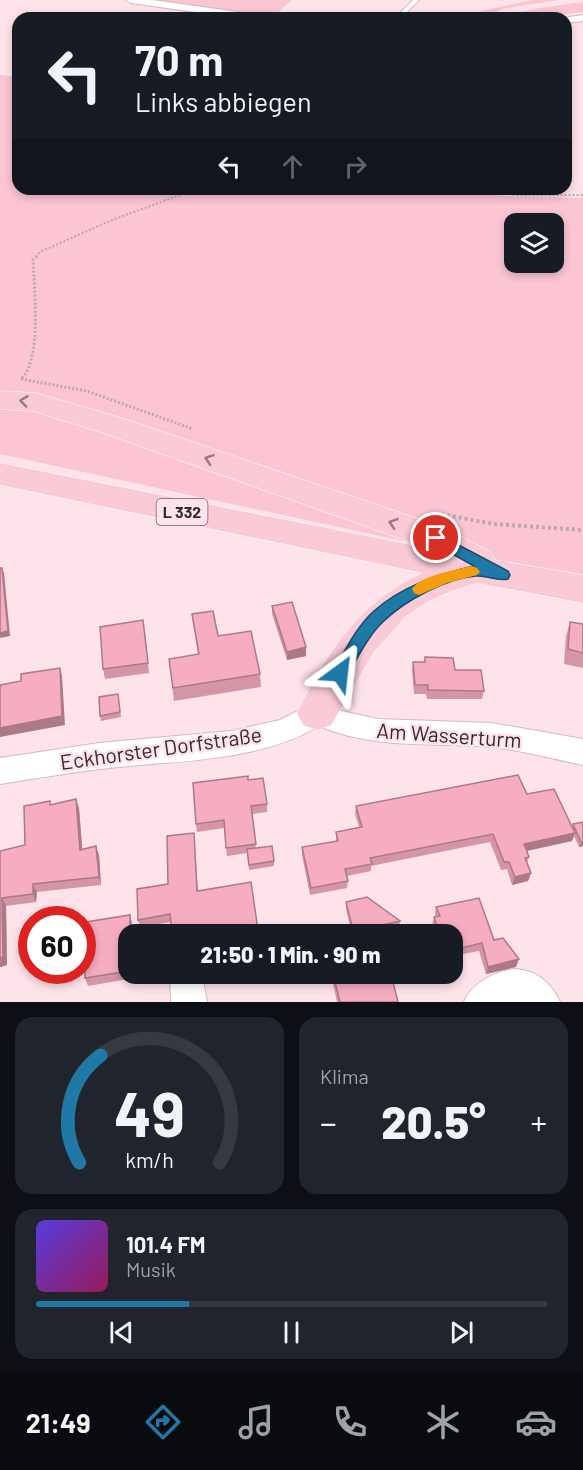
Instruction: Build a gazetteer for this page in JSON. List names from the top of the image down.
{
  "streets": {
    "main road": ["L 332"],
    "street": ["Am Wasserturm", "Eckhorster Dorfstraße"]
  },
  "crossings": [
    ["Am Wasserturm", "Eckhorster Dorfstraße"]
  ],
  "page": {
    "turn": ["70 m", "Links abbiegen"],
    "limit": "60",
    "trip": "21:50 · 1 Min. · 90 m",
    "tile": "Klima",
    "heat": ["−", "20.5°", "+"],
    "song": ["101.4 FM", "Musik"],
    "tabs": "21:49",
    "gauge": ["49", "km/h"]
  }
}
